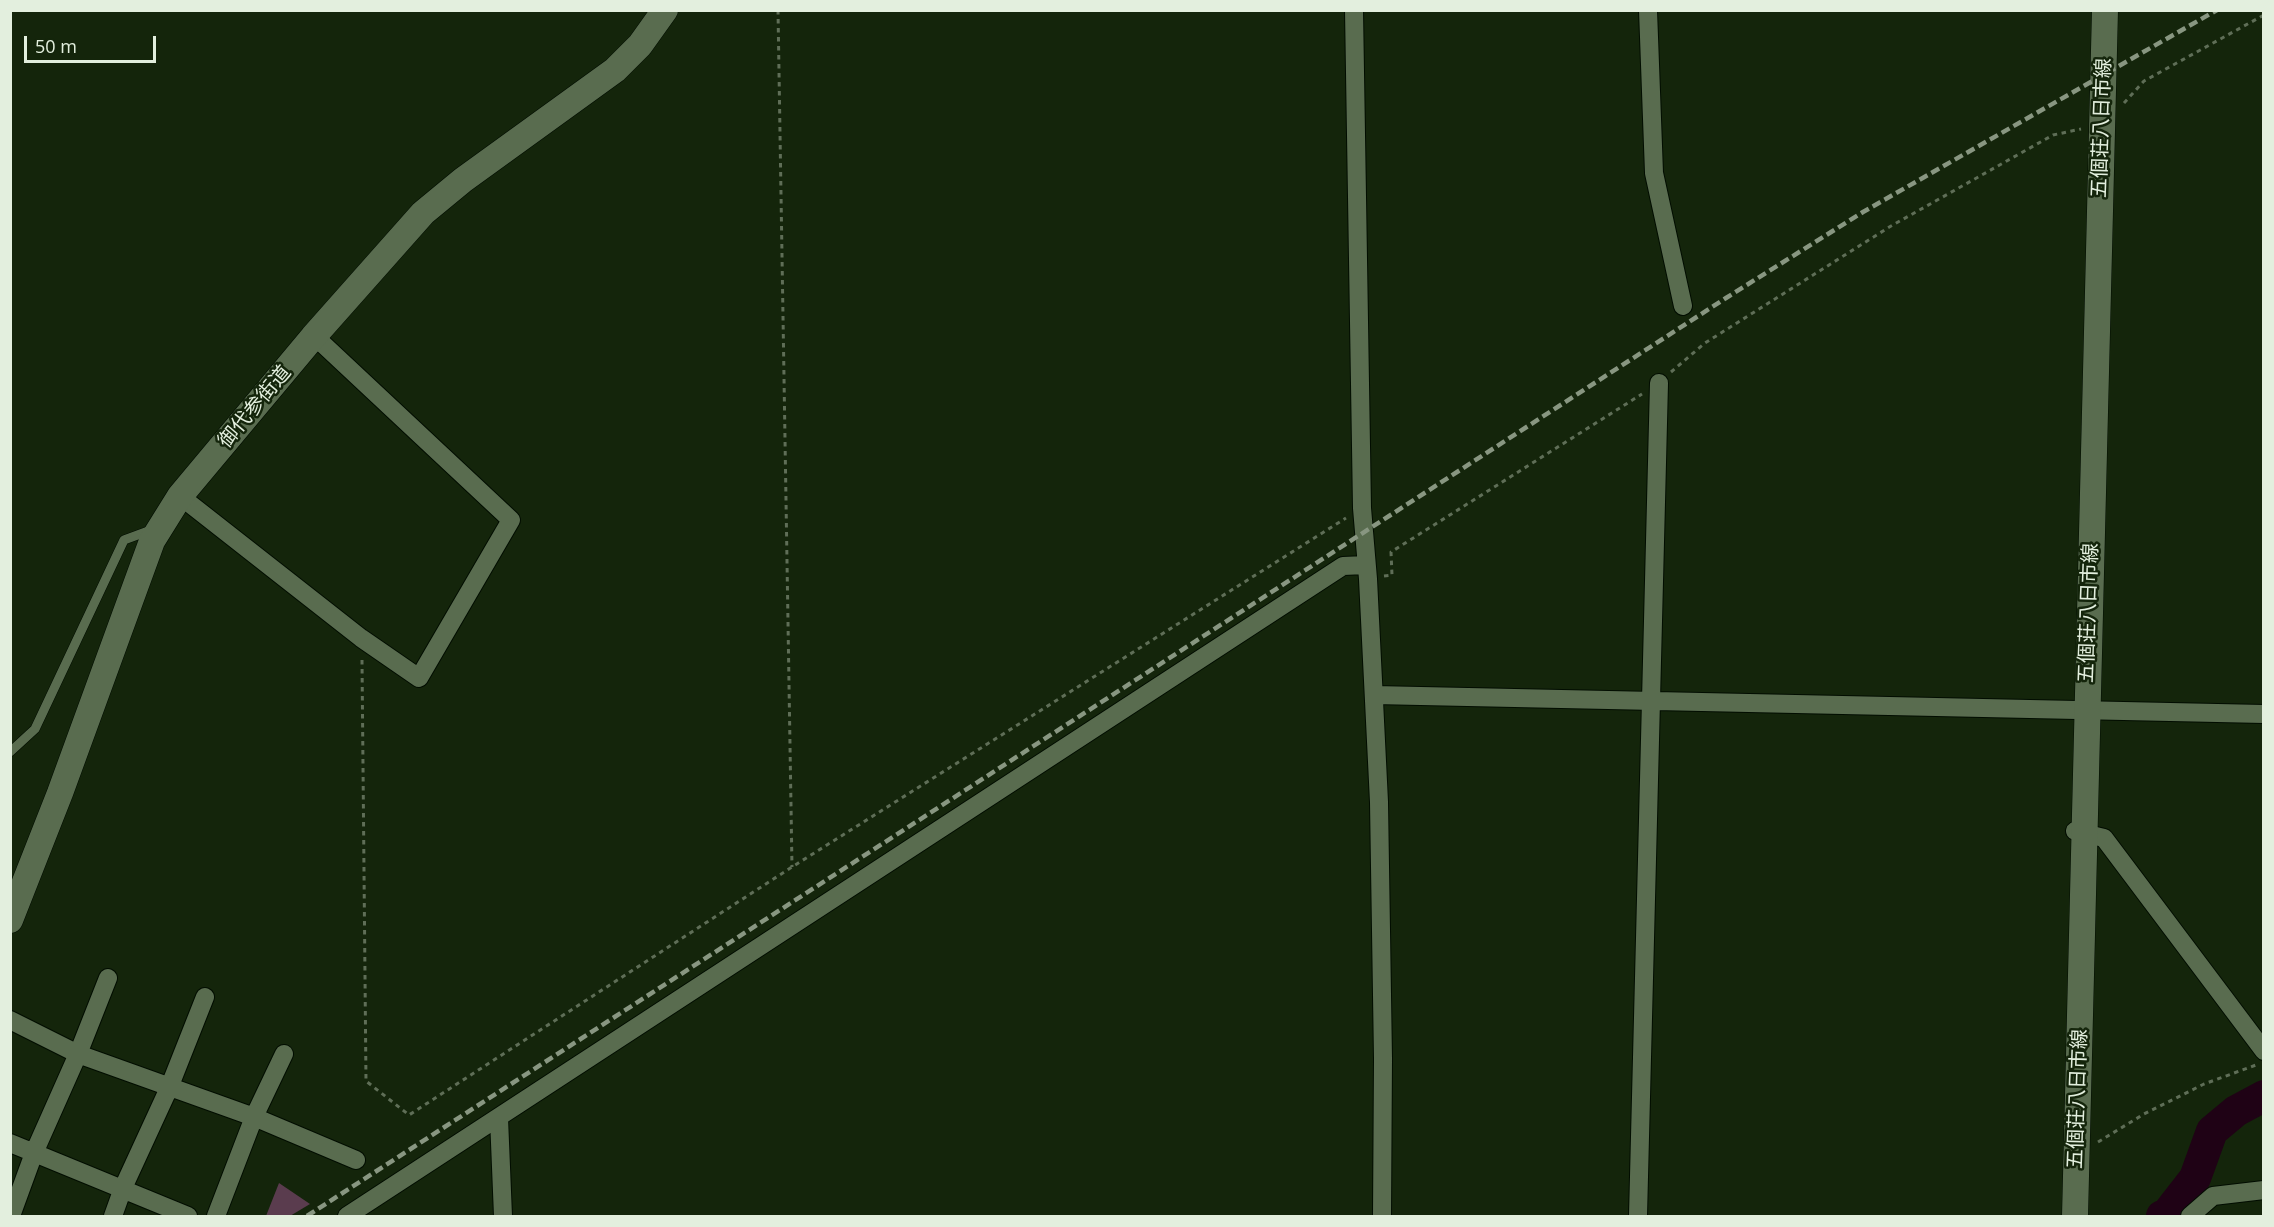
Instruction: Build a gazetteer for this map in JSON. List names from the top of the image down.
{
  "streets": {
    "main road": ["五個荘八日市線", "御代参街道"]
  },
  "scale_bar": "50 m"
}
